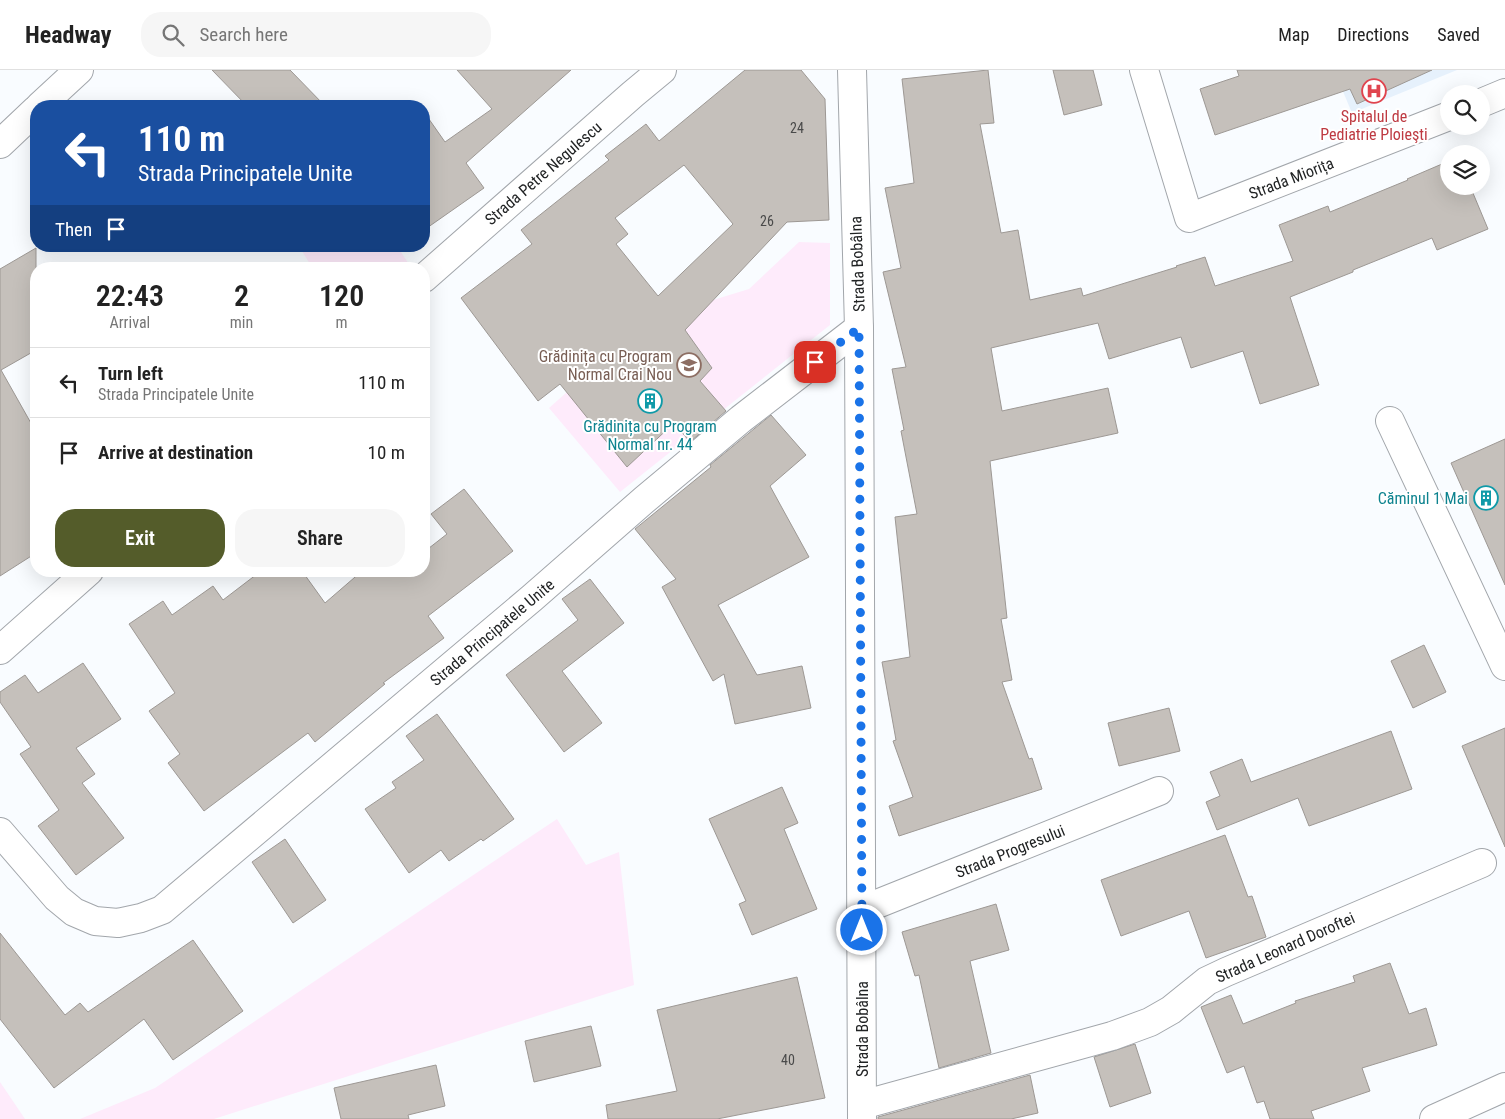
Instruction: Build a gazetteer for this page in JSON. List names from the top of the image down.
{
  "streets": {
    "street": [
      "Strada Petre Negulescu",
      "Strada Miorița",
      "Strada Bobâlna",
      "Strada Principatele Unite",
      "Strada Progresului",
      "Strada Leonard Doroftei"
    ]
  },
  "crossings": [
    ["Strada Bobâlna", "Strada Principatele Unite"],
    ["Strada Bobâlna", "Strada Progresului"],
    ["Strada Bobâlna", "Strada Leonard Doroftei"]
  ],
  "places": {
    "hospital": ["Spitalul de Pediatrie Ploieşti"],
    "school or university": ["Grădinița cu Program Normal Crai Nou"],
    "building": ["Grădinița cu Program Normal nr. 44", "Căminul 1 Mai"]
  },
  "house_numbers": ["24", "26", "40"],
  "page": {
    "header": "Headway",
    "search": "Search here",
    "nav": ["Map", "Directions", "Saved"],
    "turn": ["110 m", "Strada Principatele Unite"],
    "then": "Then",
    "eta": [
      "22:43",
      "Arrival",
      "2",
      "min",
      "120",
      "m"
    ],
    "list": [
      {
        "name": "Turn left",
        "note": "Strada Principatele Unite",
        "value": "110 m"
      },
      {
        "name": "Arrive at destination",
        "value": "10 m"
      }
    ],
    "buttons": ["Exit", "Share"]
  }
}
